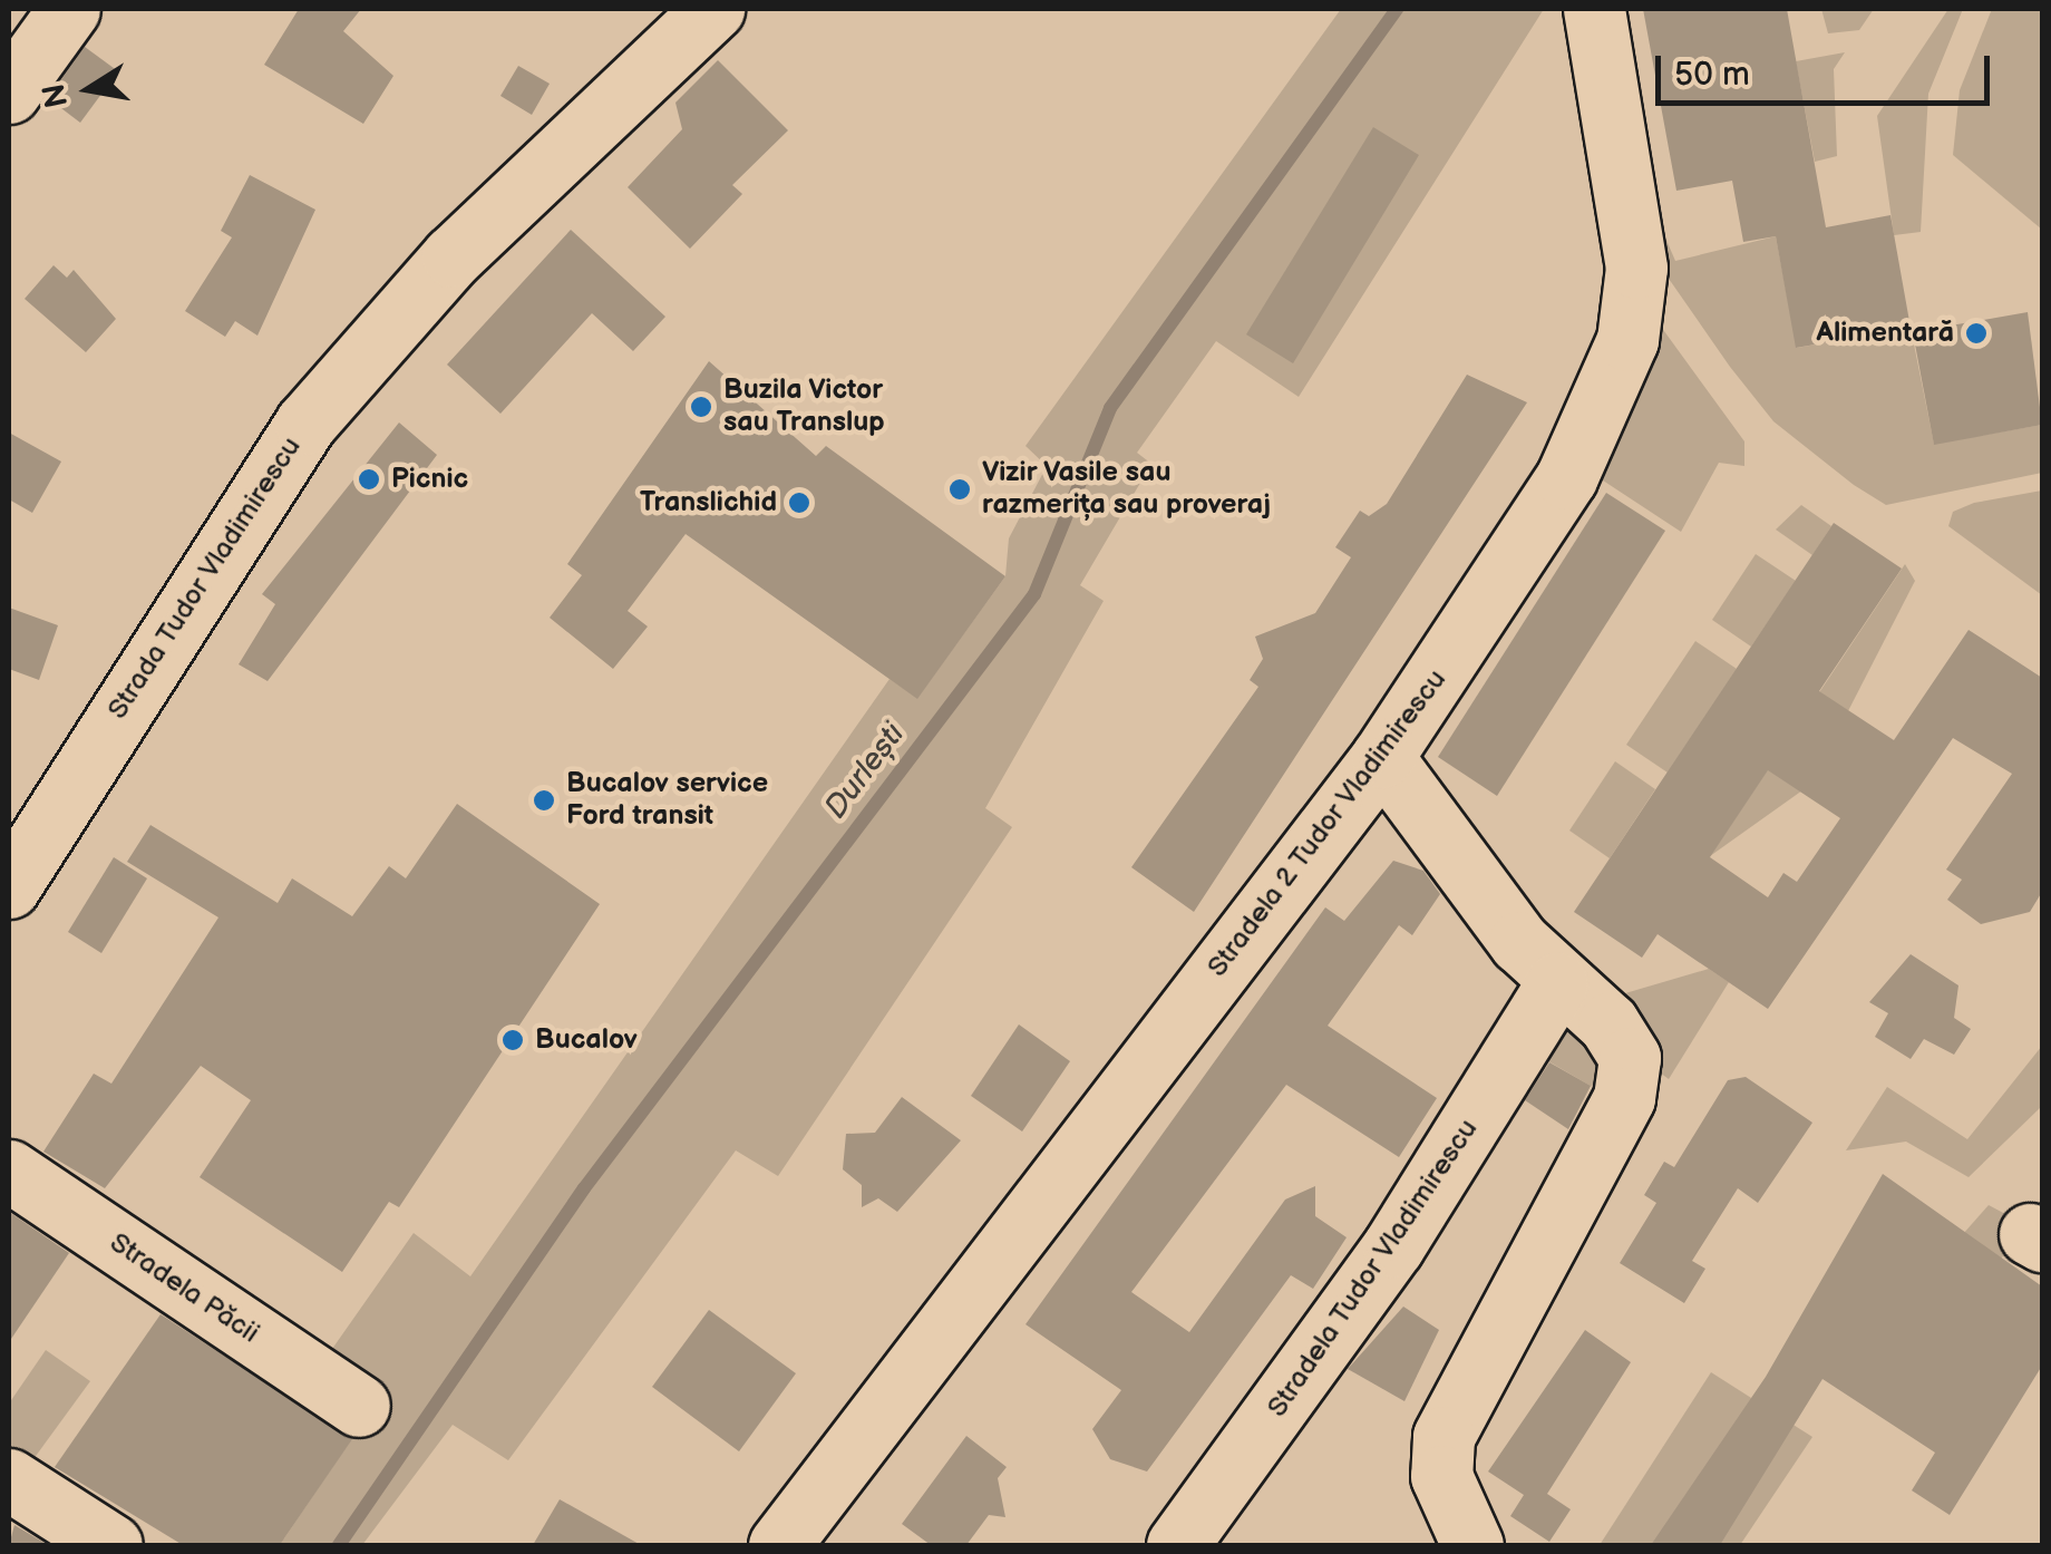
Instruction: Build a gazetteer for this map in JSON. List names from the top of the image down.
{
  "streets": {
    "street": [
      "Strada Tudor Vladimirescu",
      "Stradela 2 Tudor Vladimirescu",
      "Stradela Tudor Vladimirescu",
      "Stradela Păcii"
    ]
  },
  "water": ["Durlești"],
  "places": [
    "Alimentară",
    "Buzila Victor sau Translup",
    "Picnic",
    "Vizir Vasile sau razmerița sau proveraj",
    "Translichid",
    "Bucalov service Ford transit",
    "Bucalov"
  ],
  "scale_bar": "50 m",
  "north": "left"
}
